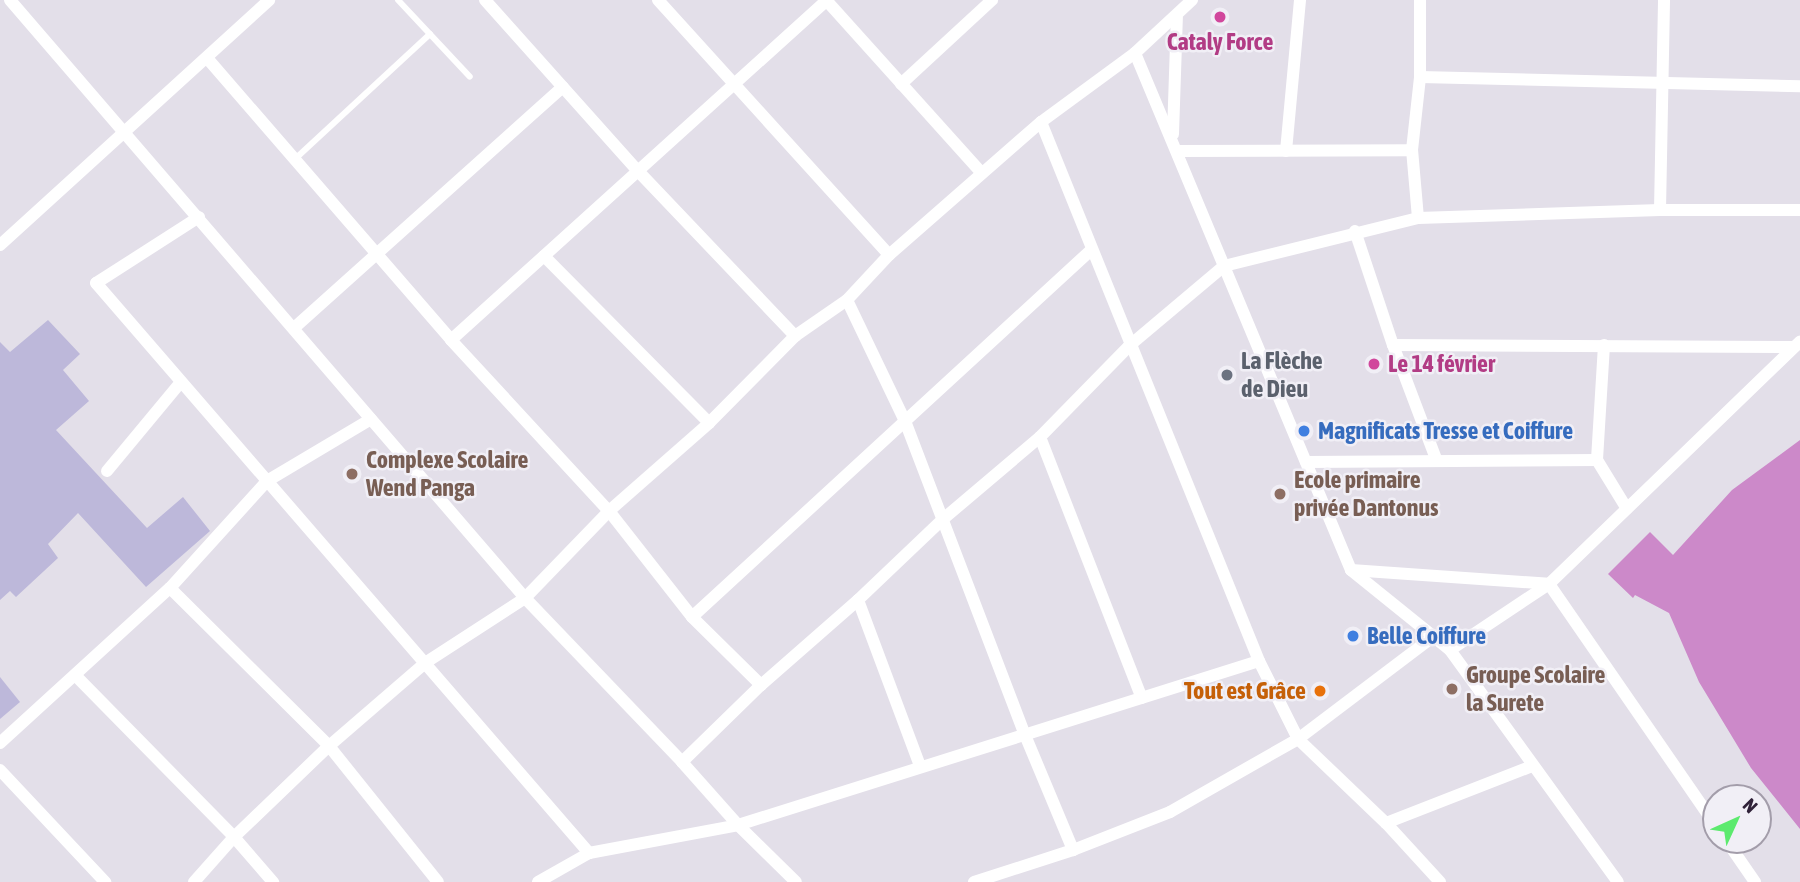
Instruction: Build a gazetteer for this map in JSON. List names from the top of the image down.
{
  "places": [
    "Cataly Force",
    "Le 14 février",
    "La Flèche de Dieu",
    "Magnificats Tresse et Coiffure",
    "Complexe Scolaire Wend Panga",
    "Ecole primaire privée Dantonus",
    "Belle Coiffure",
    "Groupe Scolaire la Surete",
    "Tout est Grâce"
  ],
  "north": "top right"
}
